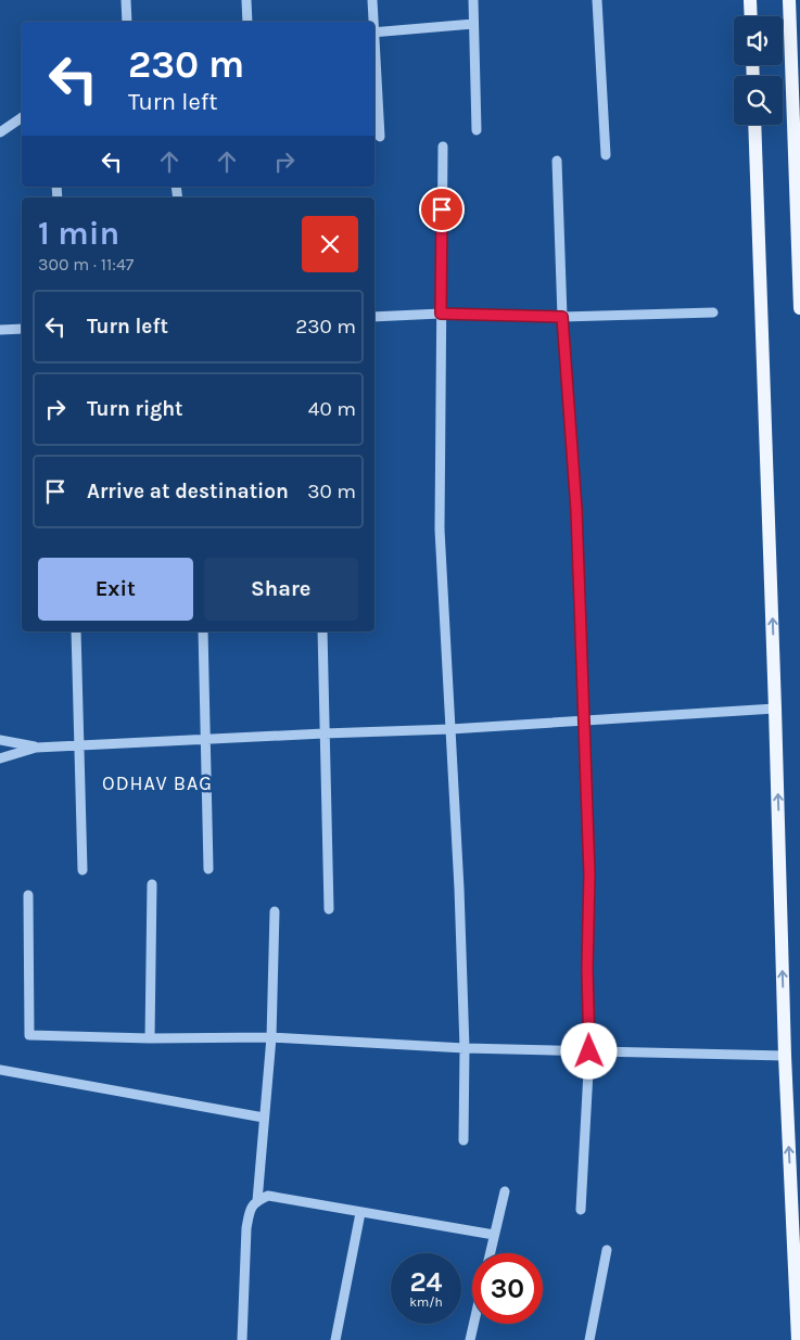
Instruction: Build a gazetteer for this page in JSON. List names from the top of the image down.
{
  "districts": ["ODHAV BAG"],
  "page": {
    "turn": ["230 m", "Turn left"],
    "heading": ["1 min", "300 m · 11:47"],
    "list": [
      {
        "name": "Turn left",
        "value": "230 m"
      },
      {
        "name": "Turn right",
        "value": "40 m"
      },
      {
        "name": "Arrive at destination",
        "value": "30 m"
      }
    ],
    "buttons": ["Exit", "Share"],
    "speed": "24 km/h",
    "limit": "30"
  }
}
